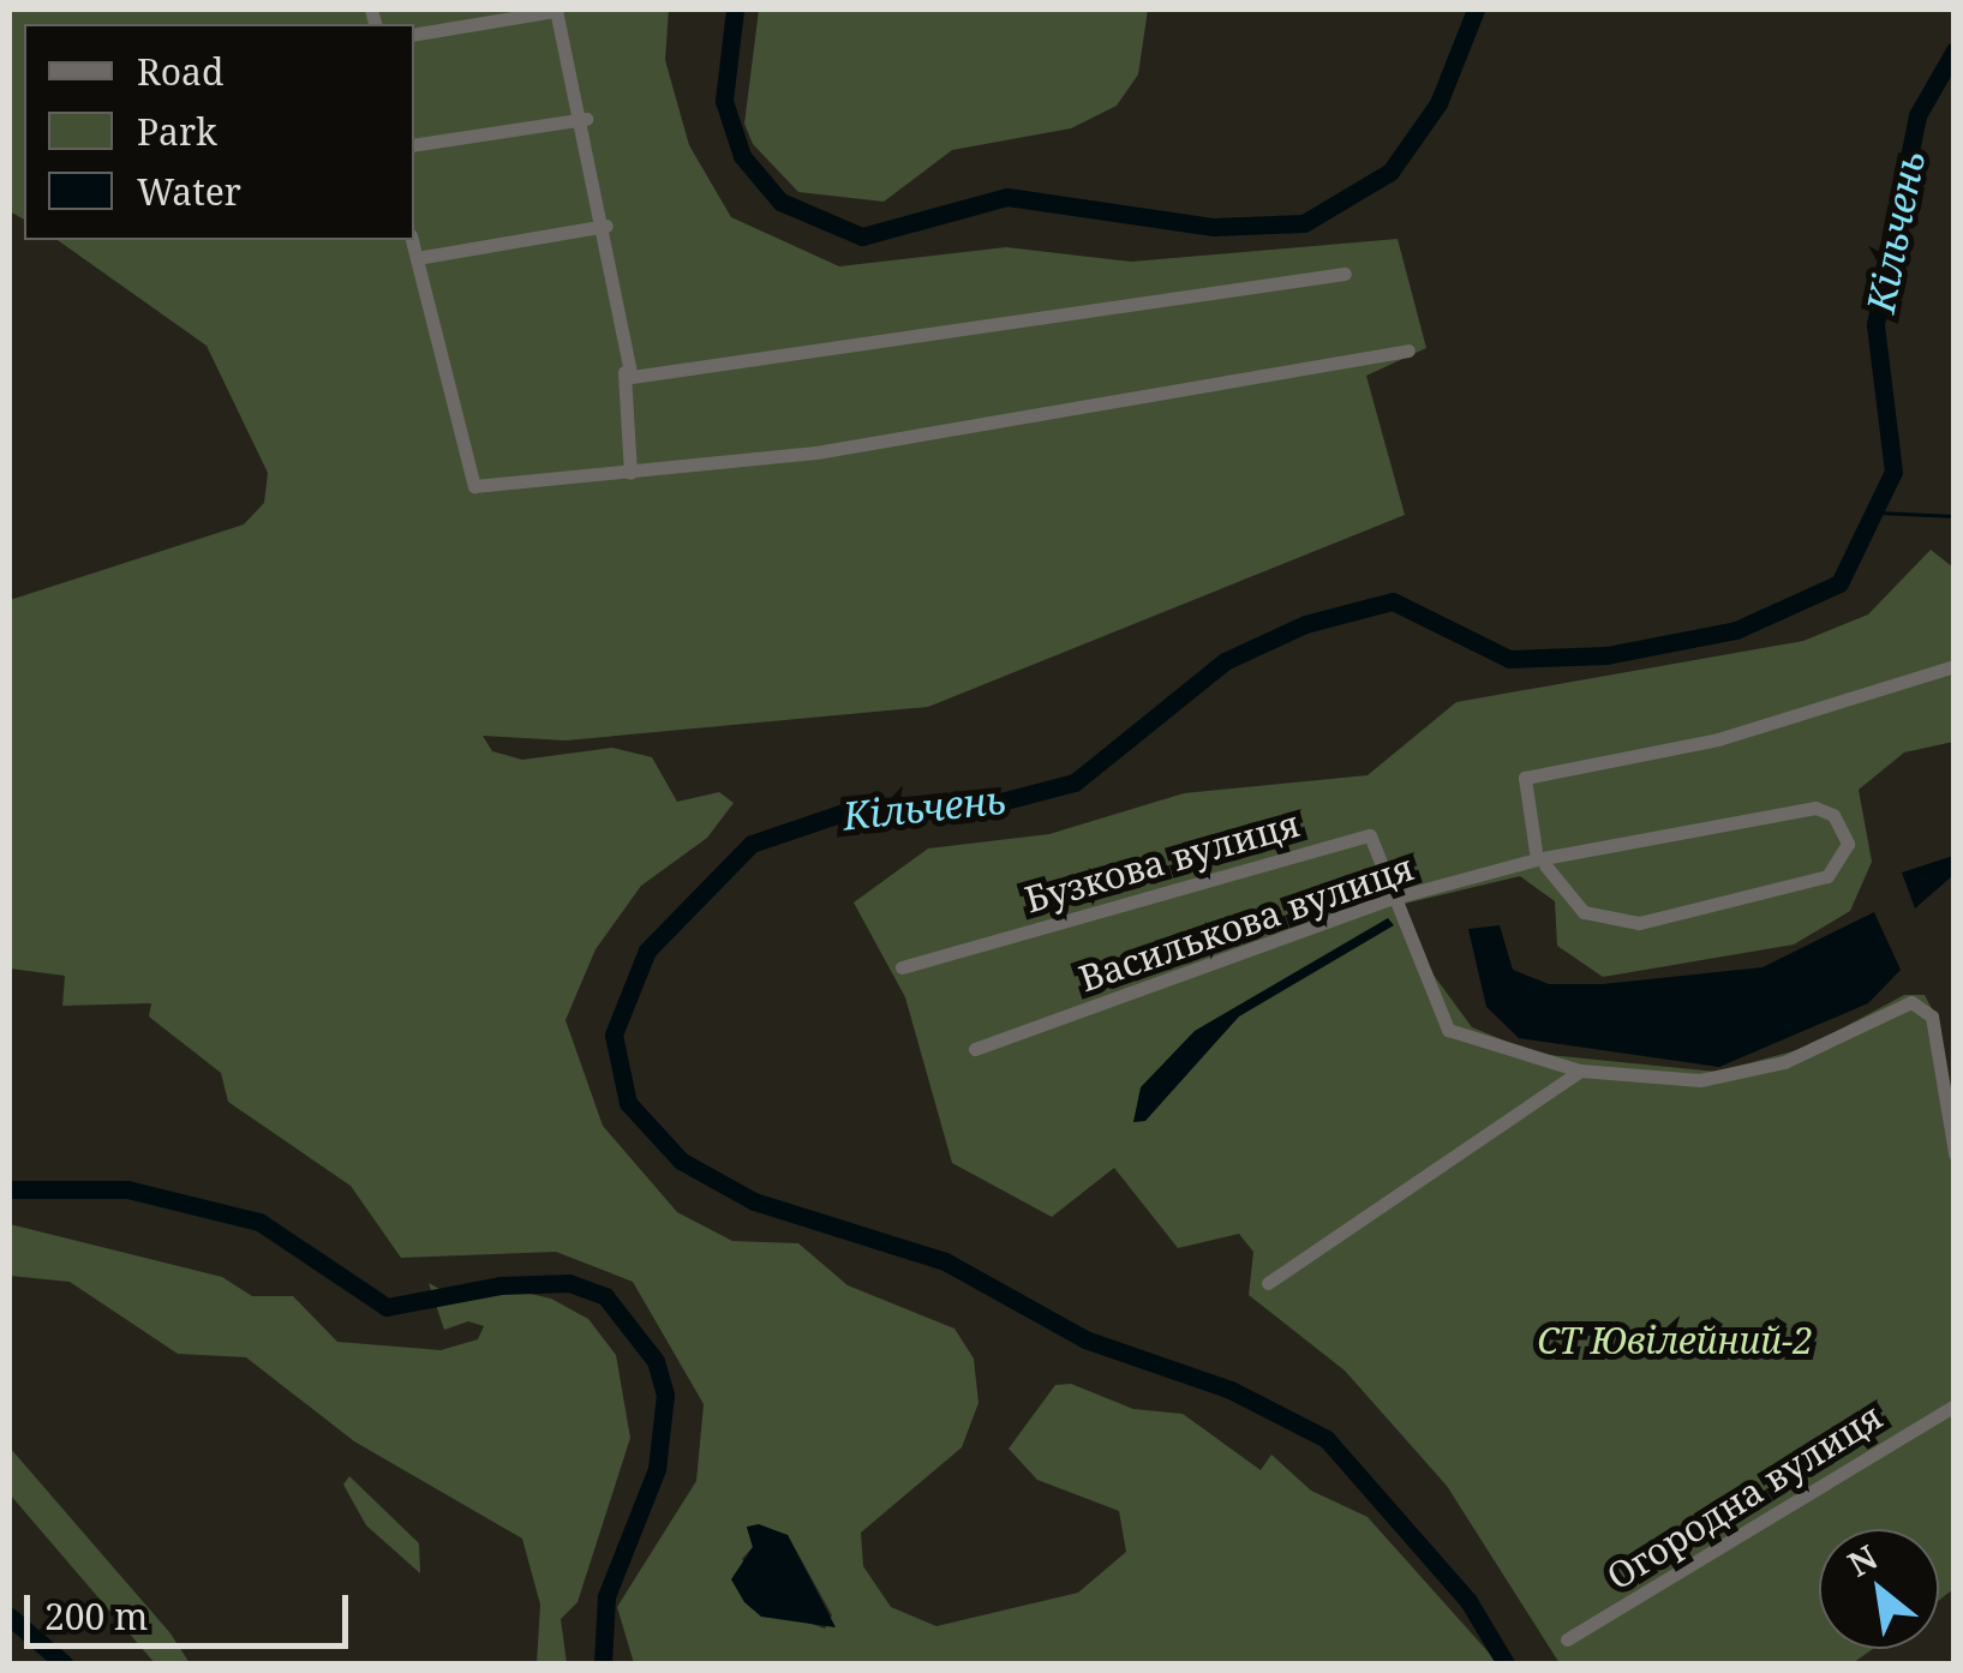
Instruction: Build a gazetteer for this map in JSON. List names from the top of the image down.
{
  "streets": {
    "street": ["Бузкова вулиця", "Василькова вулиця", "Огородна вулиця"]
  },
  "crossings": [
    ["Бузкова вулиця", "Василькова вулиця"]
  ],
  "water": ["Кільчень"],
  "parks": ["СT Ювілейний-2"],
  "legend": ["Road", "Park", "Water"],
  "scale_bar": "200 m",
  "north": "top left"
}
